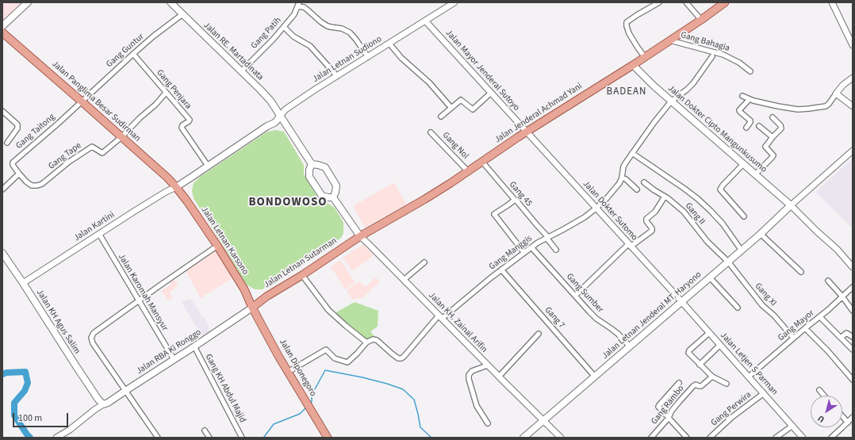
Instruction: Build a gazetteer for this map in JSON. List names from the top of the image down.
{
  "streets": {
    "main road": [
      "Jalan RE. Martadinata",
      "Jalan Panglima Besar Sudirman",
      "Jalan Jenderal Achmad Yani",
      "Jalan Dokter Cipto Mangunkusumo",
      "Jalan Letnan Karsono",
      "Jalan Letnan Sutarman",
      "Jalan Letnan Jenderal MT. Haryono",
      "Jalan KH Agus Salim",
      "Jalan RBA Ki Ronggo",
      "Jalan Diponegoro"
    ],
    "street": [
      "Gang Patih",
      "Gang Bahagia",
      "Gang Guntur",
      "Jalan Letnan Sudiono",
      "Jalan Mayor Jenderal Sutoyo",
      "Gang Penjara",
      "Gang Taitong",
      "Gang Nol",
      "Gang Tape",
      "Gang 45",
      "Jalan Dokter Sutomo",
      "Gang II",
      "Jalan Kartini",
      "Gang Manggis",
      "Jalan Karomah Mansyur",
      "Gang Sumber",
      "Gang XI",
      "Gang 7",
      "Jalan KH. Zainal Arifin",
      "Gang Mayor",
      "Jalan Letjen S Parman",
      "Gang KH Abdul Majid",
      "Gang Rambo",
      "Gang Perwira"
    ]
  },
  "crossings": [
    ["Gang Patih", "Jalan RE. Martadinata"],
    ["Gang Bahagia", "Jalan Jenderal Achmad Yani"],
    ["Gang Guntur", "Jalan RE. Martadinata"],
    ["Gang Guntur", "Gang Penjara"],
    ["Gang Guntur", "Jalan Panglima Besar Sudirman"],
    ["Gang Guntur", "Gang Taitong"],
    ["Jalan RE. Martadinata", "Jalan Letnan Sudiono"],
    ["Jalan Letnan Sudiono", "Jalan Mayor Jenderal Sutoyo"],
    ["Jalan Mayor Jenderal Sutoyo", "Jalan Jenderal Achmad Yani"],
    ["Jalan Mayor Jenderal Sutoyo", "Jalan Dokter Sutomo"],
    ["Jalan Panglima Besar Sudirman", "Gang Taitong"],
    ["Jalan Panglima Besar Sudirman", "Gang Tape"],
    ["Jalan Panglima Besar Sudirman", "Jalan Kartini"],
    ["Jalan Panglima Besar Sudirman", "Jalan Letnan Karsono"],
    ["Jalan Jenderal Achmad Yani", "Jalan Dokter Cipto Mangunkusumo"],
    ["Jalan Jenderal Achmad Yani", "Gang Nol"],
    ["Jalan Jenderal Achmad Yani", "Gang 45"],
    ["Jalan Jenderal Achmad Yani", "Jalan Dokter Sutomo"],
    ["Jalan Jenderal Achmad Yani", "Jalan Letnan Sutarman"],
    ["Jalan Jenderal Achmad Yani", "Jalan KH. Zainal Arifin"],
    ["Jalan Dokter Cipto Mangunkusumo", "Gang Manggis"],
    ["Jalan Dokter Cipto Mangunkusumo", "Jalan Letnan Jenderal MT. Haryono"],
    ["Gang Taitong", "Gang Tape"],
    ["Gang 45", "Gang Manggis"],
    ["Jalan Dokter Sutomo", "Gang Manggis"],
    ["Jalan Dokter Sutomo", "Jalan Letnan Jenderal MT. Haryono"],
    ["Jalan Dokter Sutomo", "Jalan Letjen S Parman"],
    ["Gang II", "Gang XI"],
    ["Gang II", "Jalan Letnan Jenderal MT. Haryono"],
    ["Jalan Kartini", "Jalan Letnan Karsono"],
    ["Jalan Kartini", "Jalan Karomah Mansyur"],
    ["Jalan Kartini", "Jalan KH Agus Salim"],
    ["Jalan Letnan Karsono", "Jalan Letnan Sutarman"],
    ["Jalan Letnan Karsono", "Jalan RBA Ki Ronggo"],
    ["Jalan Letnan Karsono", "Jalan Diponegoro"],
    ["Gang Manggis", "Gang Sumber"],
    ["Gang Manggis", "Gang 7"],
    ["Gang Manggis", "Jalan KH. Zainal Arifin"],
    ["Jalan Letnan Sutarman", "Jalan KH. Zainal Arifin"],
    ["Jalan Letnan Sutarman", "Jalan RBA Ki Ronggo"],
    ["Jalan Letnan Sutarman", "Jalan Diponegoro"],
    ["Jalan Karomah Mansyur", "Jalan RBA Ki Ronggo"],
    ["Gang Sumber", "Jalan Letnan Jenderal MT. Haryono"],
    ["Gang XI", "Jalan Letnan Jenderal MT. Haryono"],
    ["Gang XI", "Gang Mayor"],
    ["Jalan Letnan Jenderal MT. Haryono", "Gang 7"],
    ["Jalan Letnan Jenderal MT. Haryono", "Jalan KH. Zainal Arifin"],
    ["Jalan Letnan Jenderal MT. Haryono", "Jalan Letjen S Parman"],
    ["Jalan KH Agus Salim", "Jalan RBA Ki Ronggo"],
    ["Gang Mayor", "Jalan Letjen S Parman"],
    ["Jalan RBA Ki Ronggo", "Jalan Diponegoro"],
    ["Jalan RBA Ki Ronggo", "Gang KH Abdul Majid"],
    ["Jalan Letjen S Parman", "Gang Perwira"]
  ],
  "districts": ["BADEAN", "BONDOWOSO"],
  "scale_bar": "100 m",
  "north": "bottom left"
}
